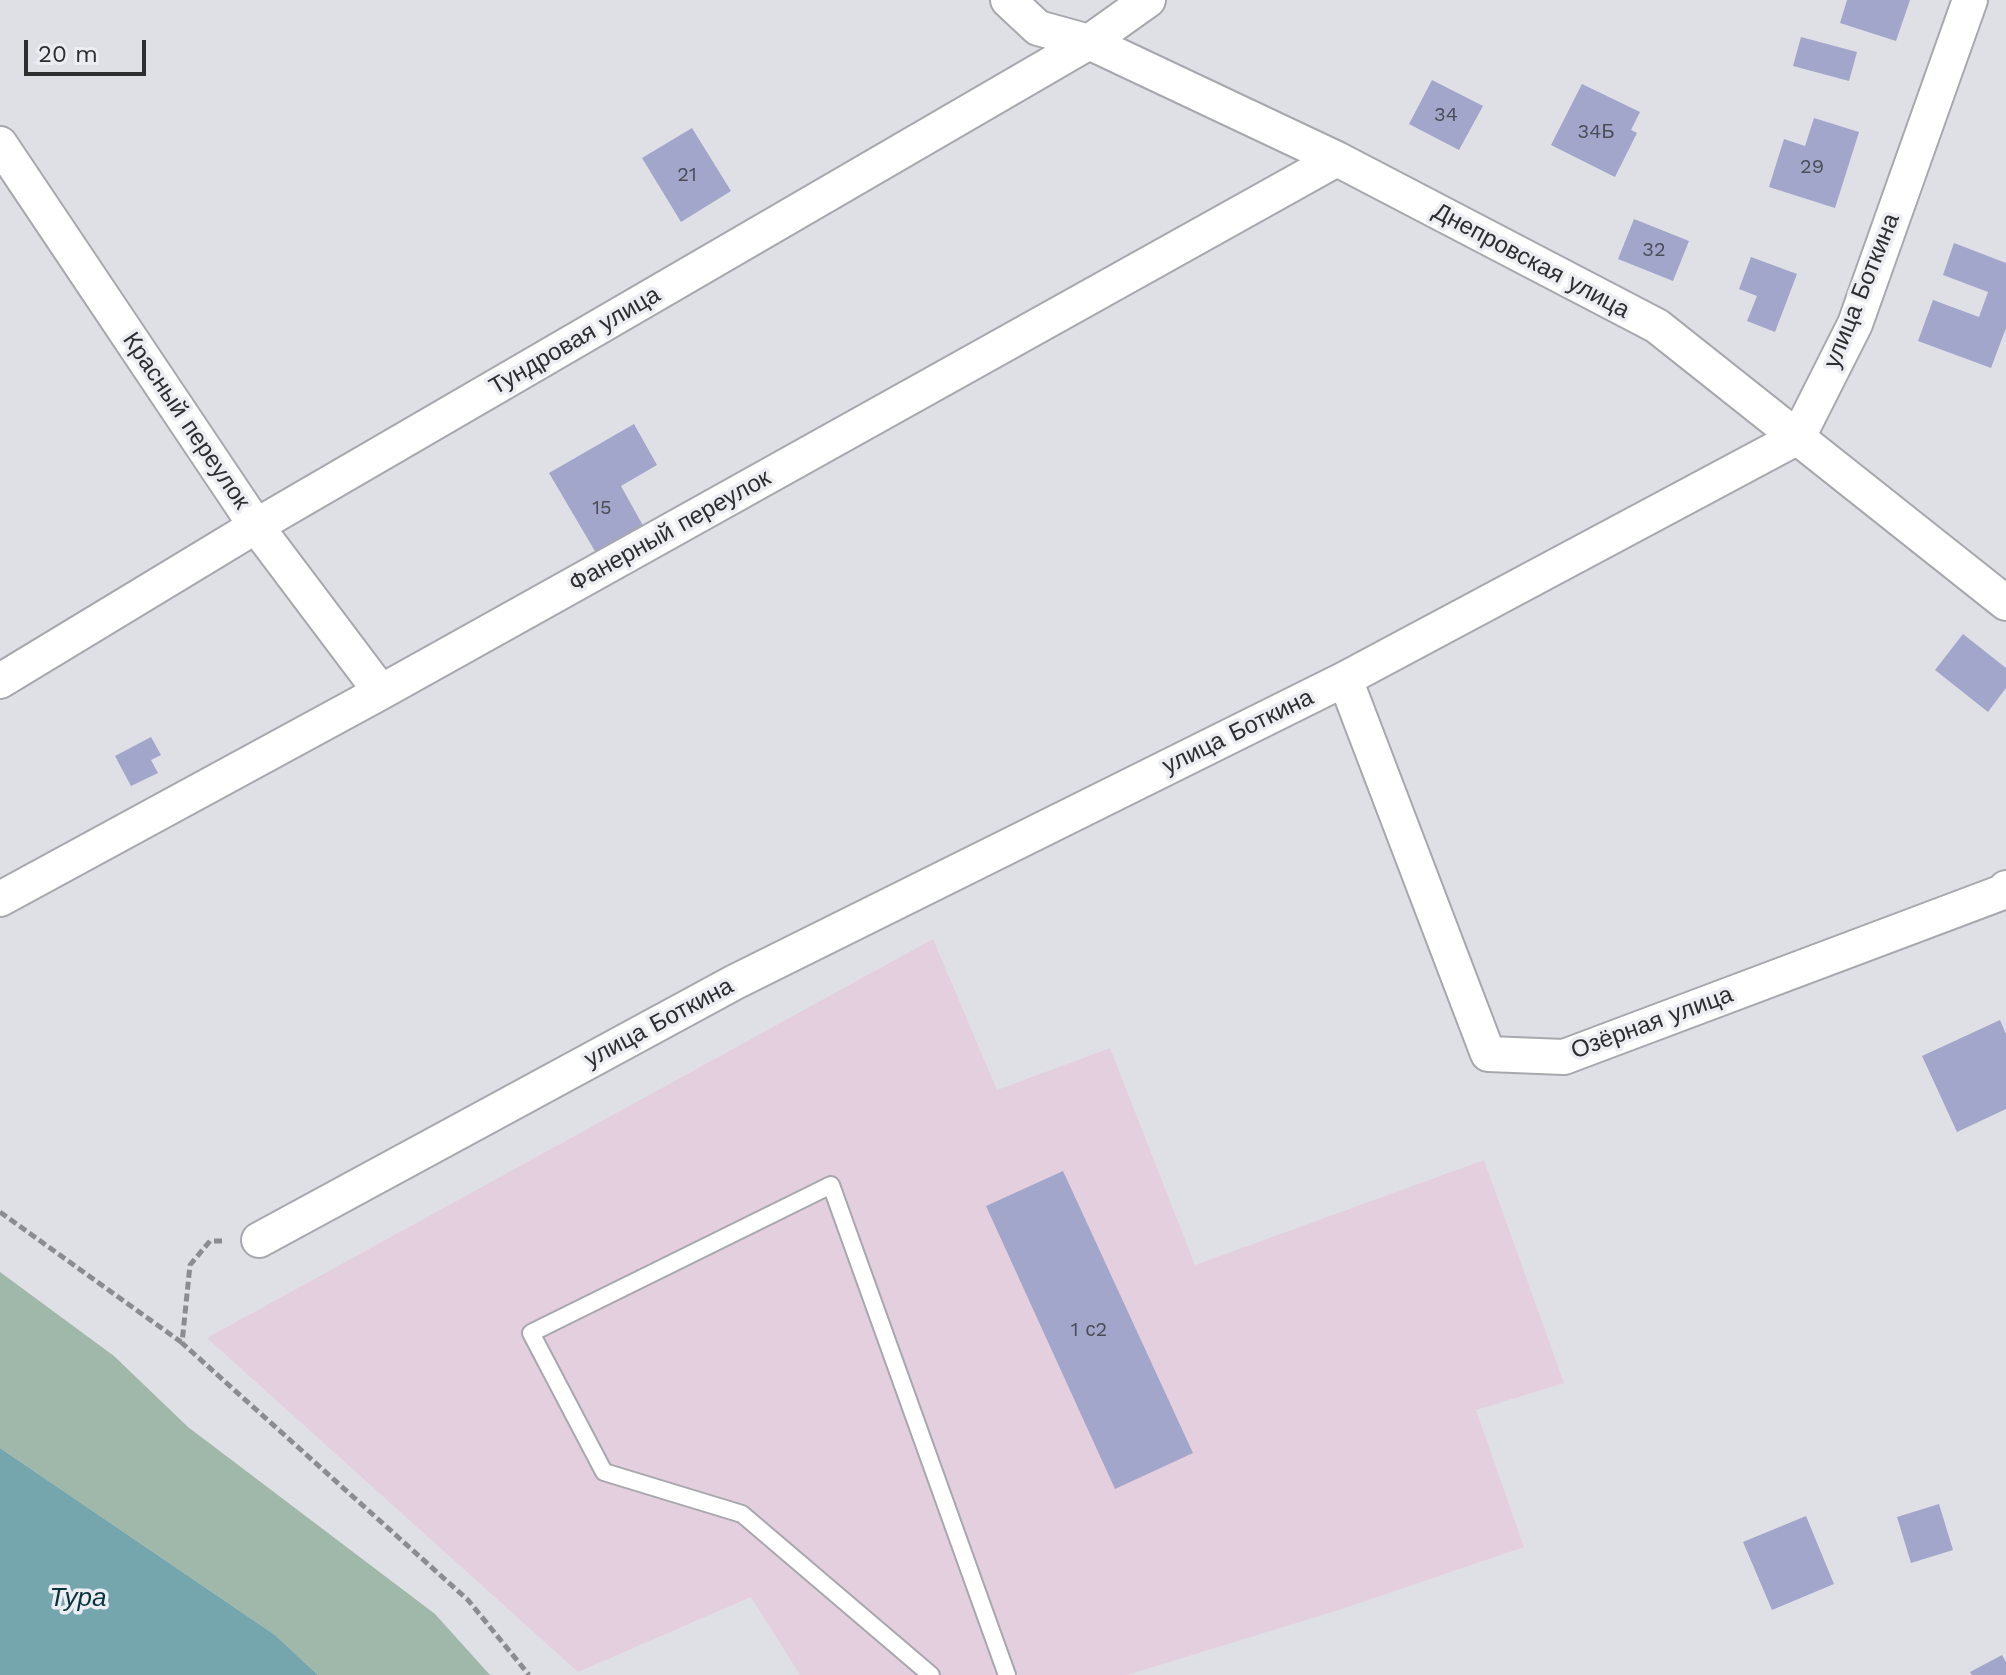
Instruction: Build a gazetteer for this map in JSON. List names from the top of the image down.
{
  "streets": {
    "street": [
      "Днепровская улица",
      "улица Боткина",
      "Тундровая улица",
      "Красный переулок",
      "Фанерный переулок",
      "Озёрная улица"
    ]
  },
  "crossings": [
    ["Днепровская улица", "улица Боткина"],
    ["Днепровская улица", "Тундровая улица"],
    ["Днепровская улица", "Фанерный переулок"],
    ["улица Боткина", "Озёрная улица"],
    ["Тундровая улица", "Красный переулок"],
    ["Красный переулок", "Фанерный переулок"]
  ],
  "water": ["Тура"],
  "house_numbers": [
    "34",
    "34Б",
    "29",
    "21",
    "32",
    "15",
    "1 с2"
  ],
  "scale_bar": "20 m"
}
